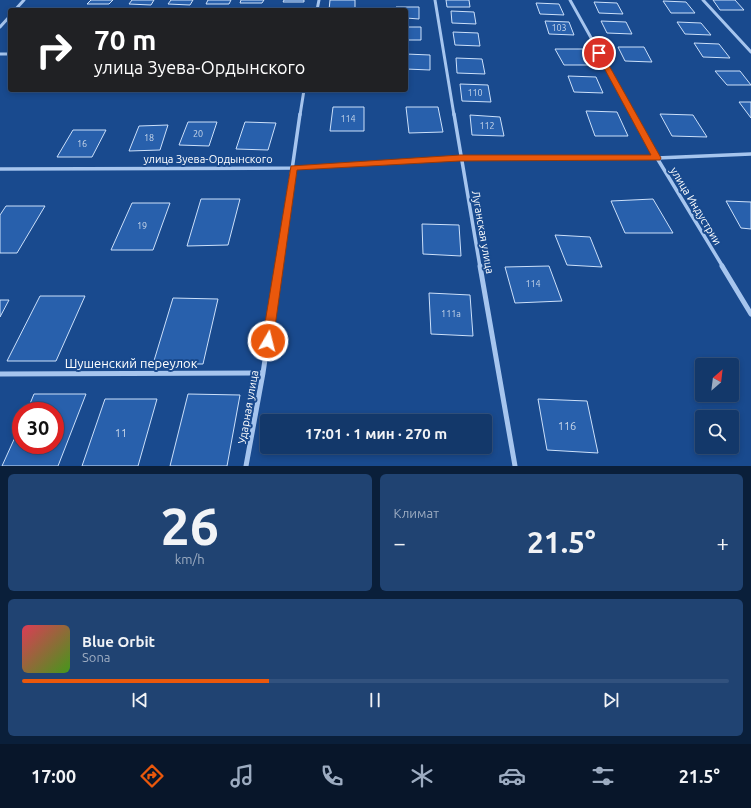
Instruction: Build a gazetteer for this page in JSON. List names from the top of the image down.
{
  "streets": {
    "street": [
      "улица Зуева-Ордынского",
      "улица Индустрии",
      "Луганская улица",
      "Шушенский переулок",
      "Ударная улица"
    ]
  },
  "crossings": [
    ["улица Зуева-Ордынского", "улица Индустрии"],
    ["улица Зуева-Ордынского", "Луганская улица"],
    ["улица Зуева-Ордынского", "Ударная улица"],
    ["Шушенский переулок", "Ударная улица"]
  ],
  "house_numbers": [
    "103",
    "110",
    "114",
    "112",
    "20",
    "18",
    "16",
    "19",
    "114",
    "111а",
    "116",
    "11"
  ],
  "north": "top right",
  "page": {
    "turn": ["70 m", "улица Зуева-Ордынского"],
    "limit": "30",
    "trip": "17:01 · 1 мин · 270 m",
    "tile": [
      ["26", "km/h"],
      "Климат"
    ],
    "heat": ["−", "21.5°", "+"],
    "song": ["Blue Orbit", "Sona"],
    "tabs": ["17:00", "21.5°"]
  }
}
